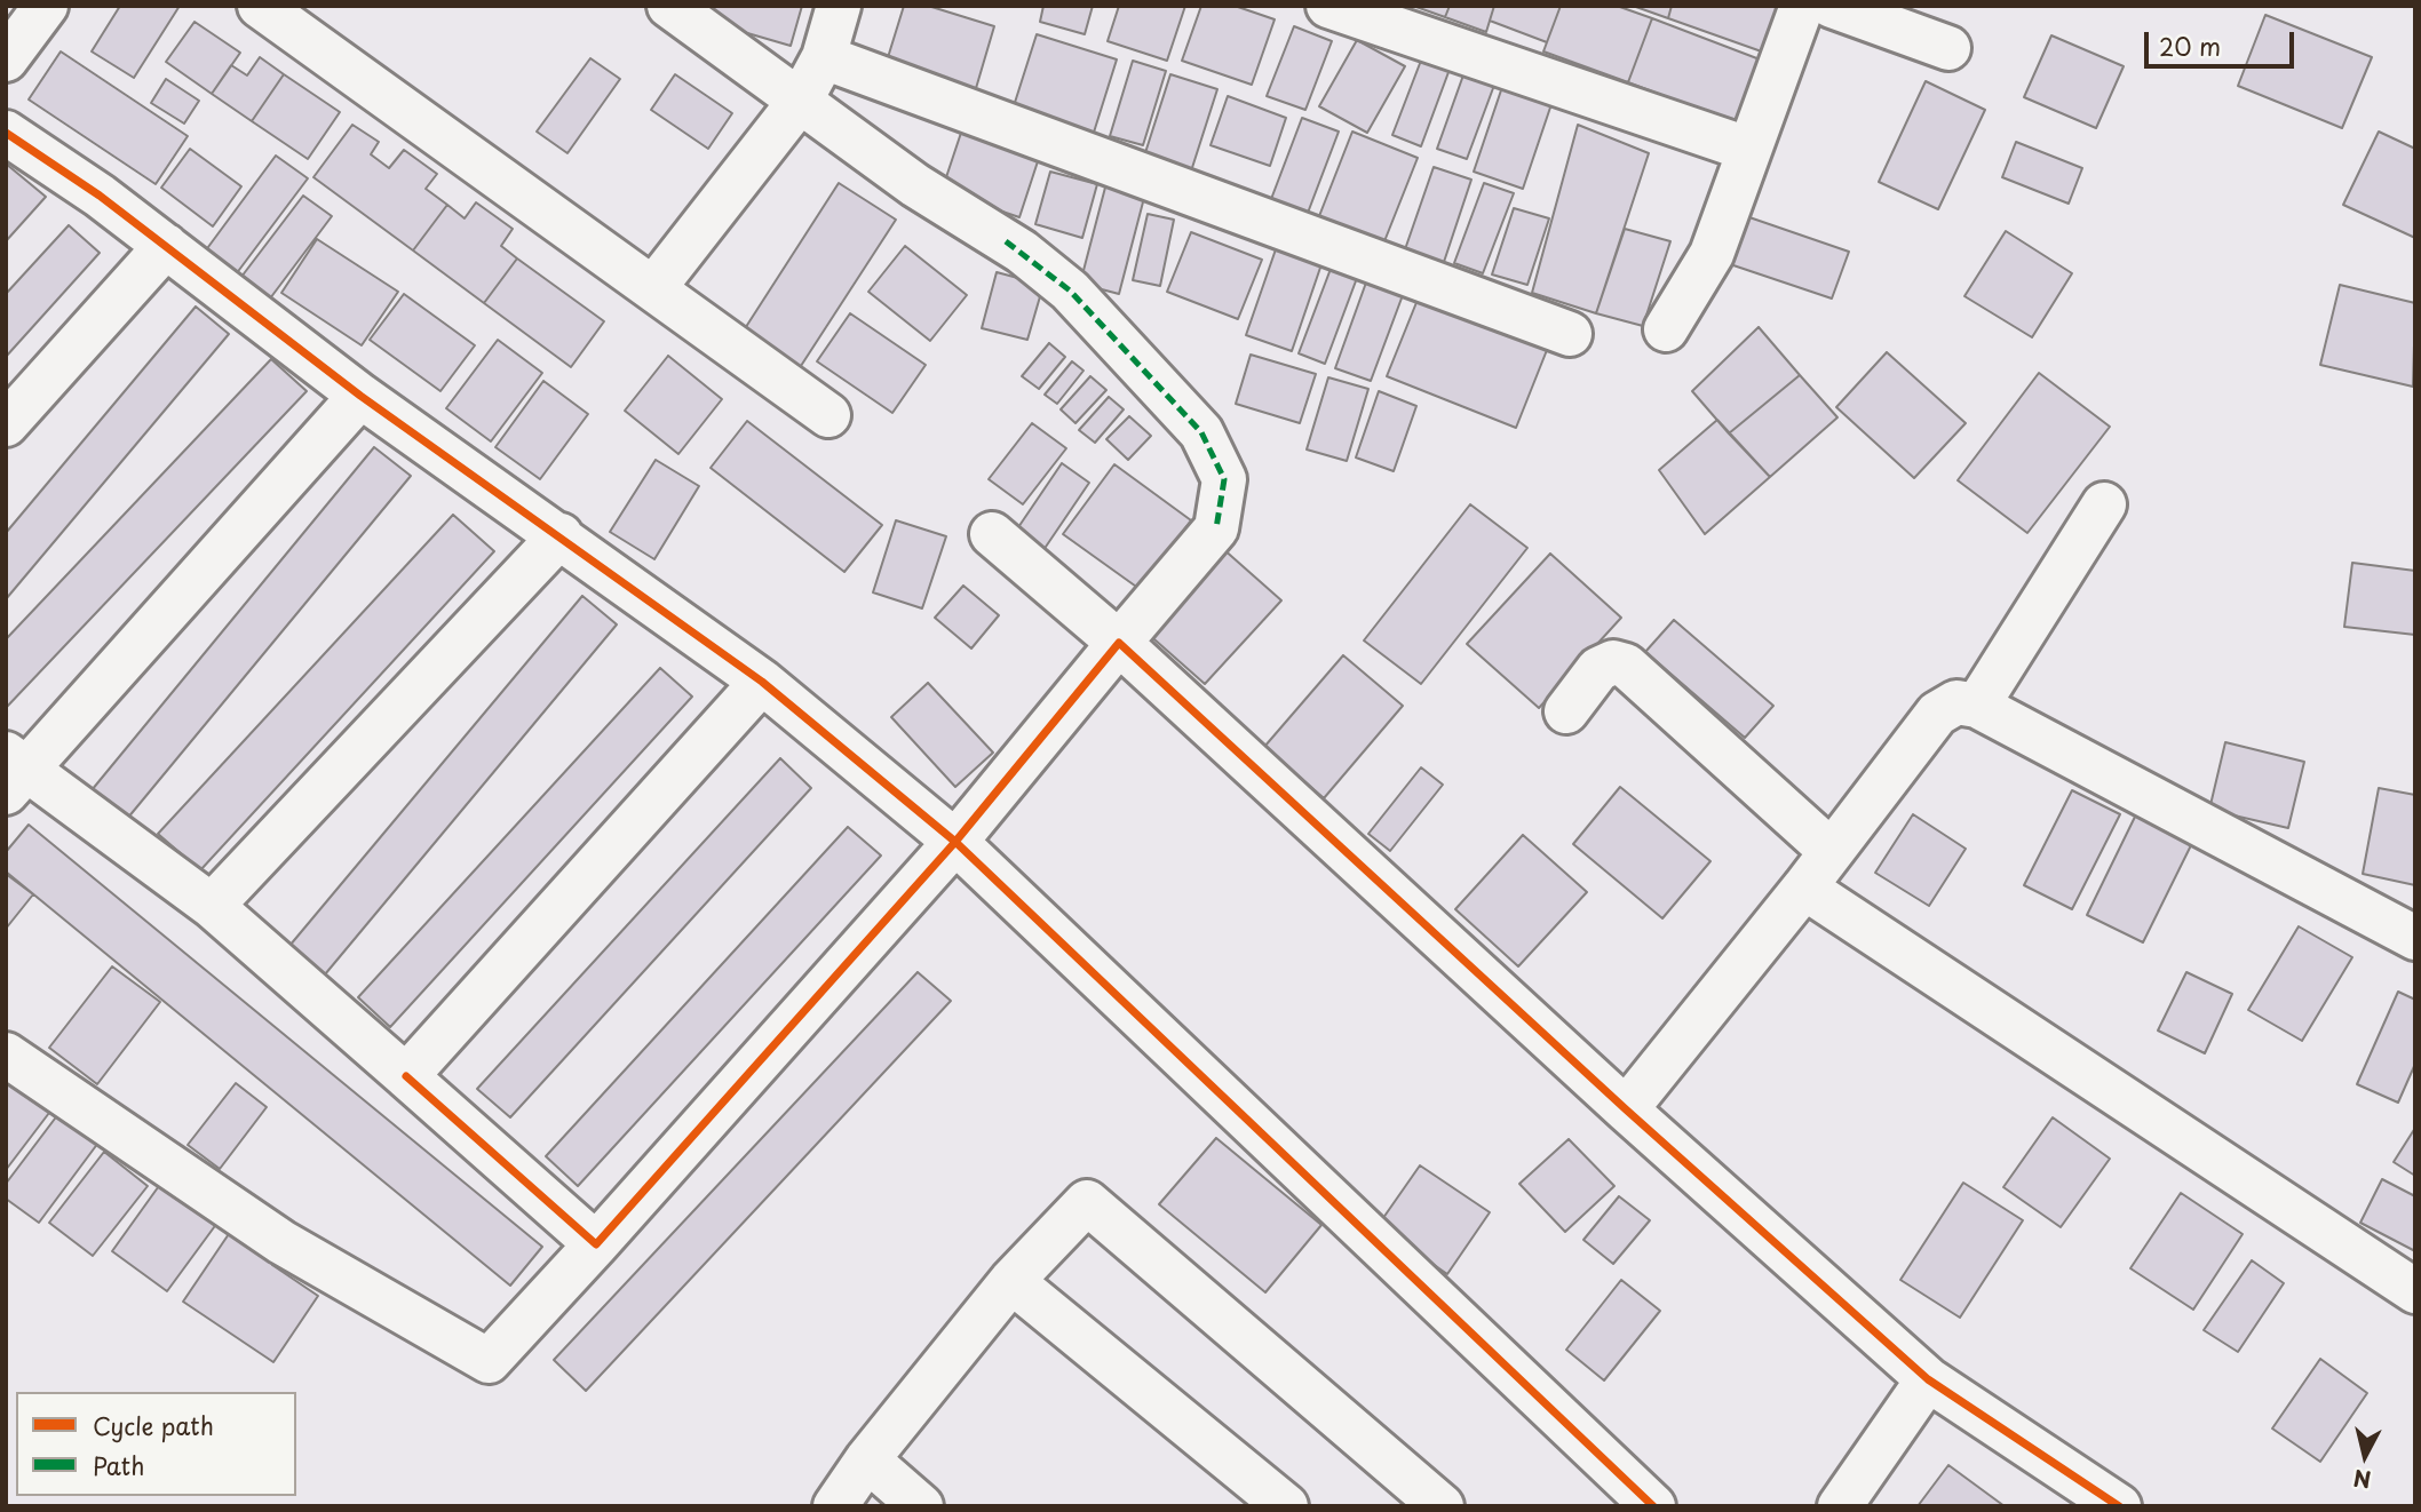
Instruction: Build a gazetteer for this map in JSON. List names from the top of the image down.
{
  "legend": ["Cycle path", "Path"],
  "scale_bar": "20 m",
  "north": "bottom"
}
